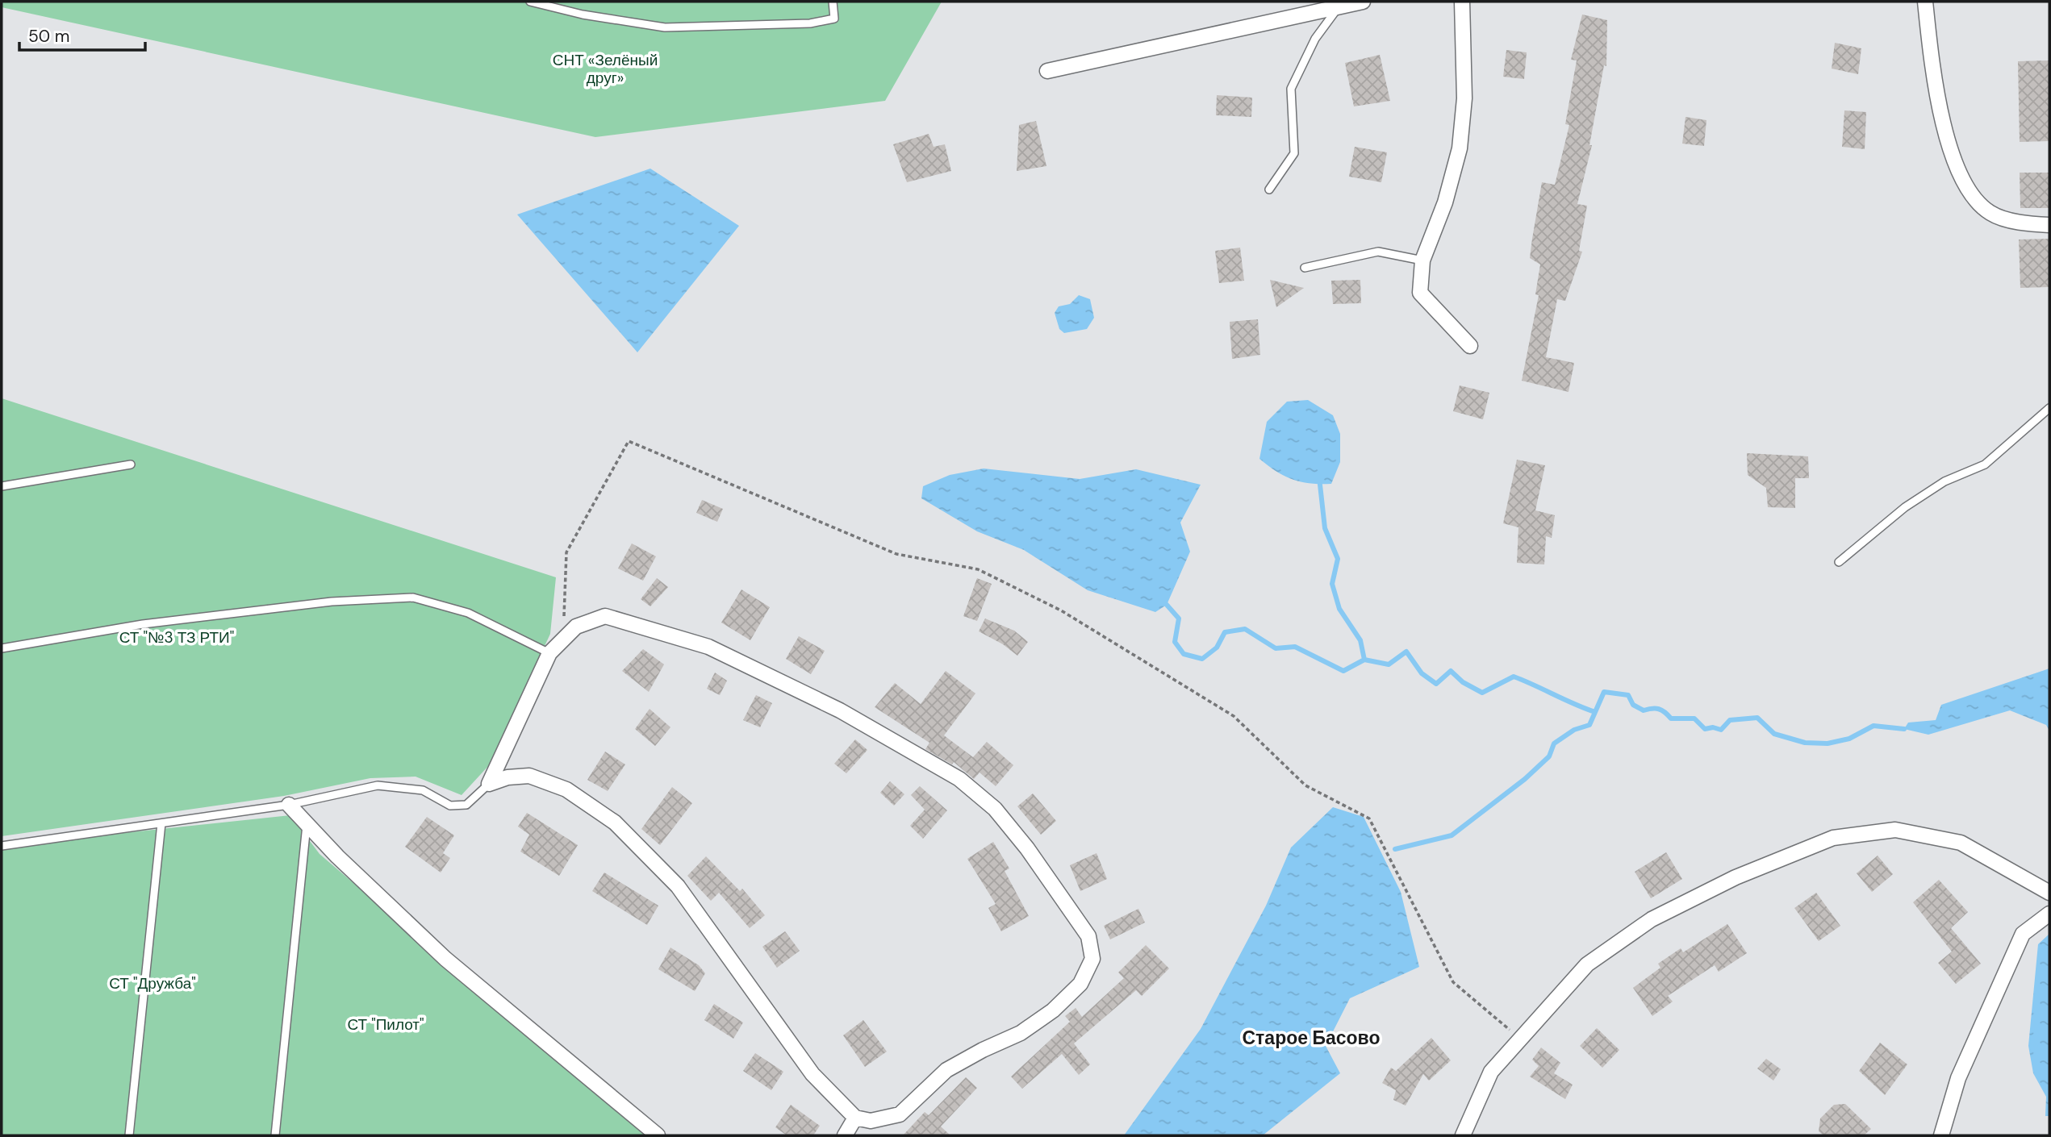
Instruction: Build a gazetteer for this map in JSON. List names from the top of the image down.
{
  "districts": ["Старое Басово"],
  "parks": [
    "СНТ «Зелёный друг»",
    "СТ \"№3 ТЗ РТИ\"",
    "СТ \"Дружба\"",
    "СТ \"Пилот\""
  ],
  "scale_bar": "50 m"
}
